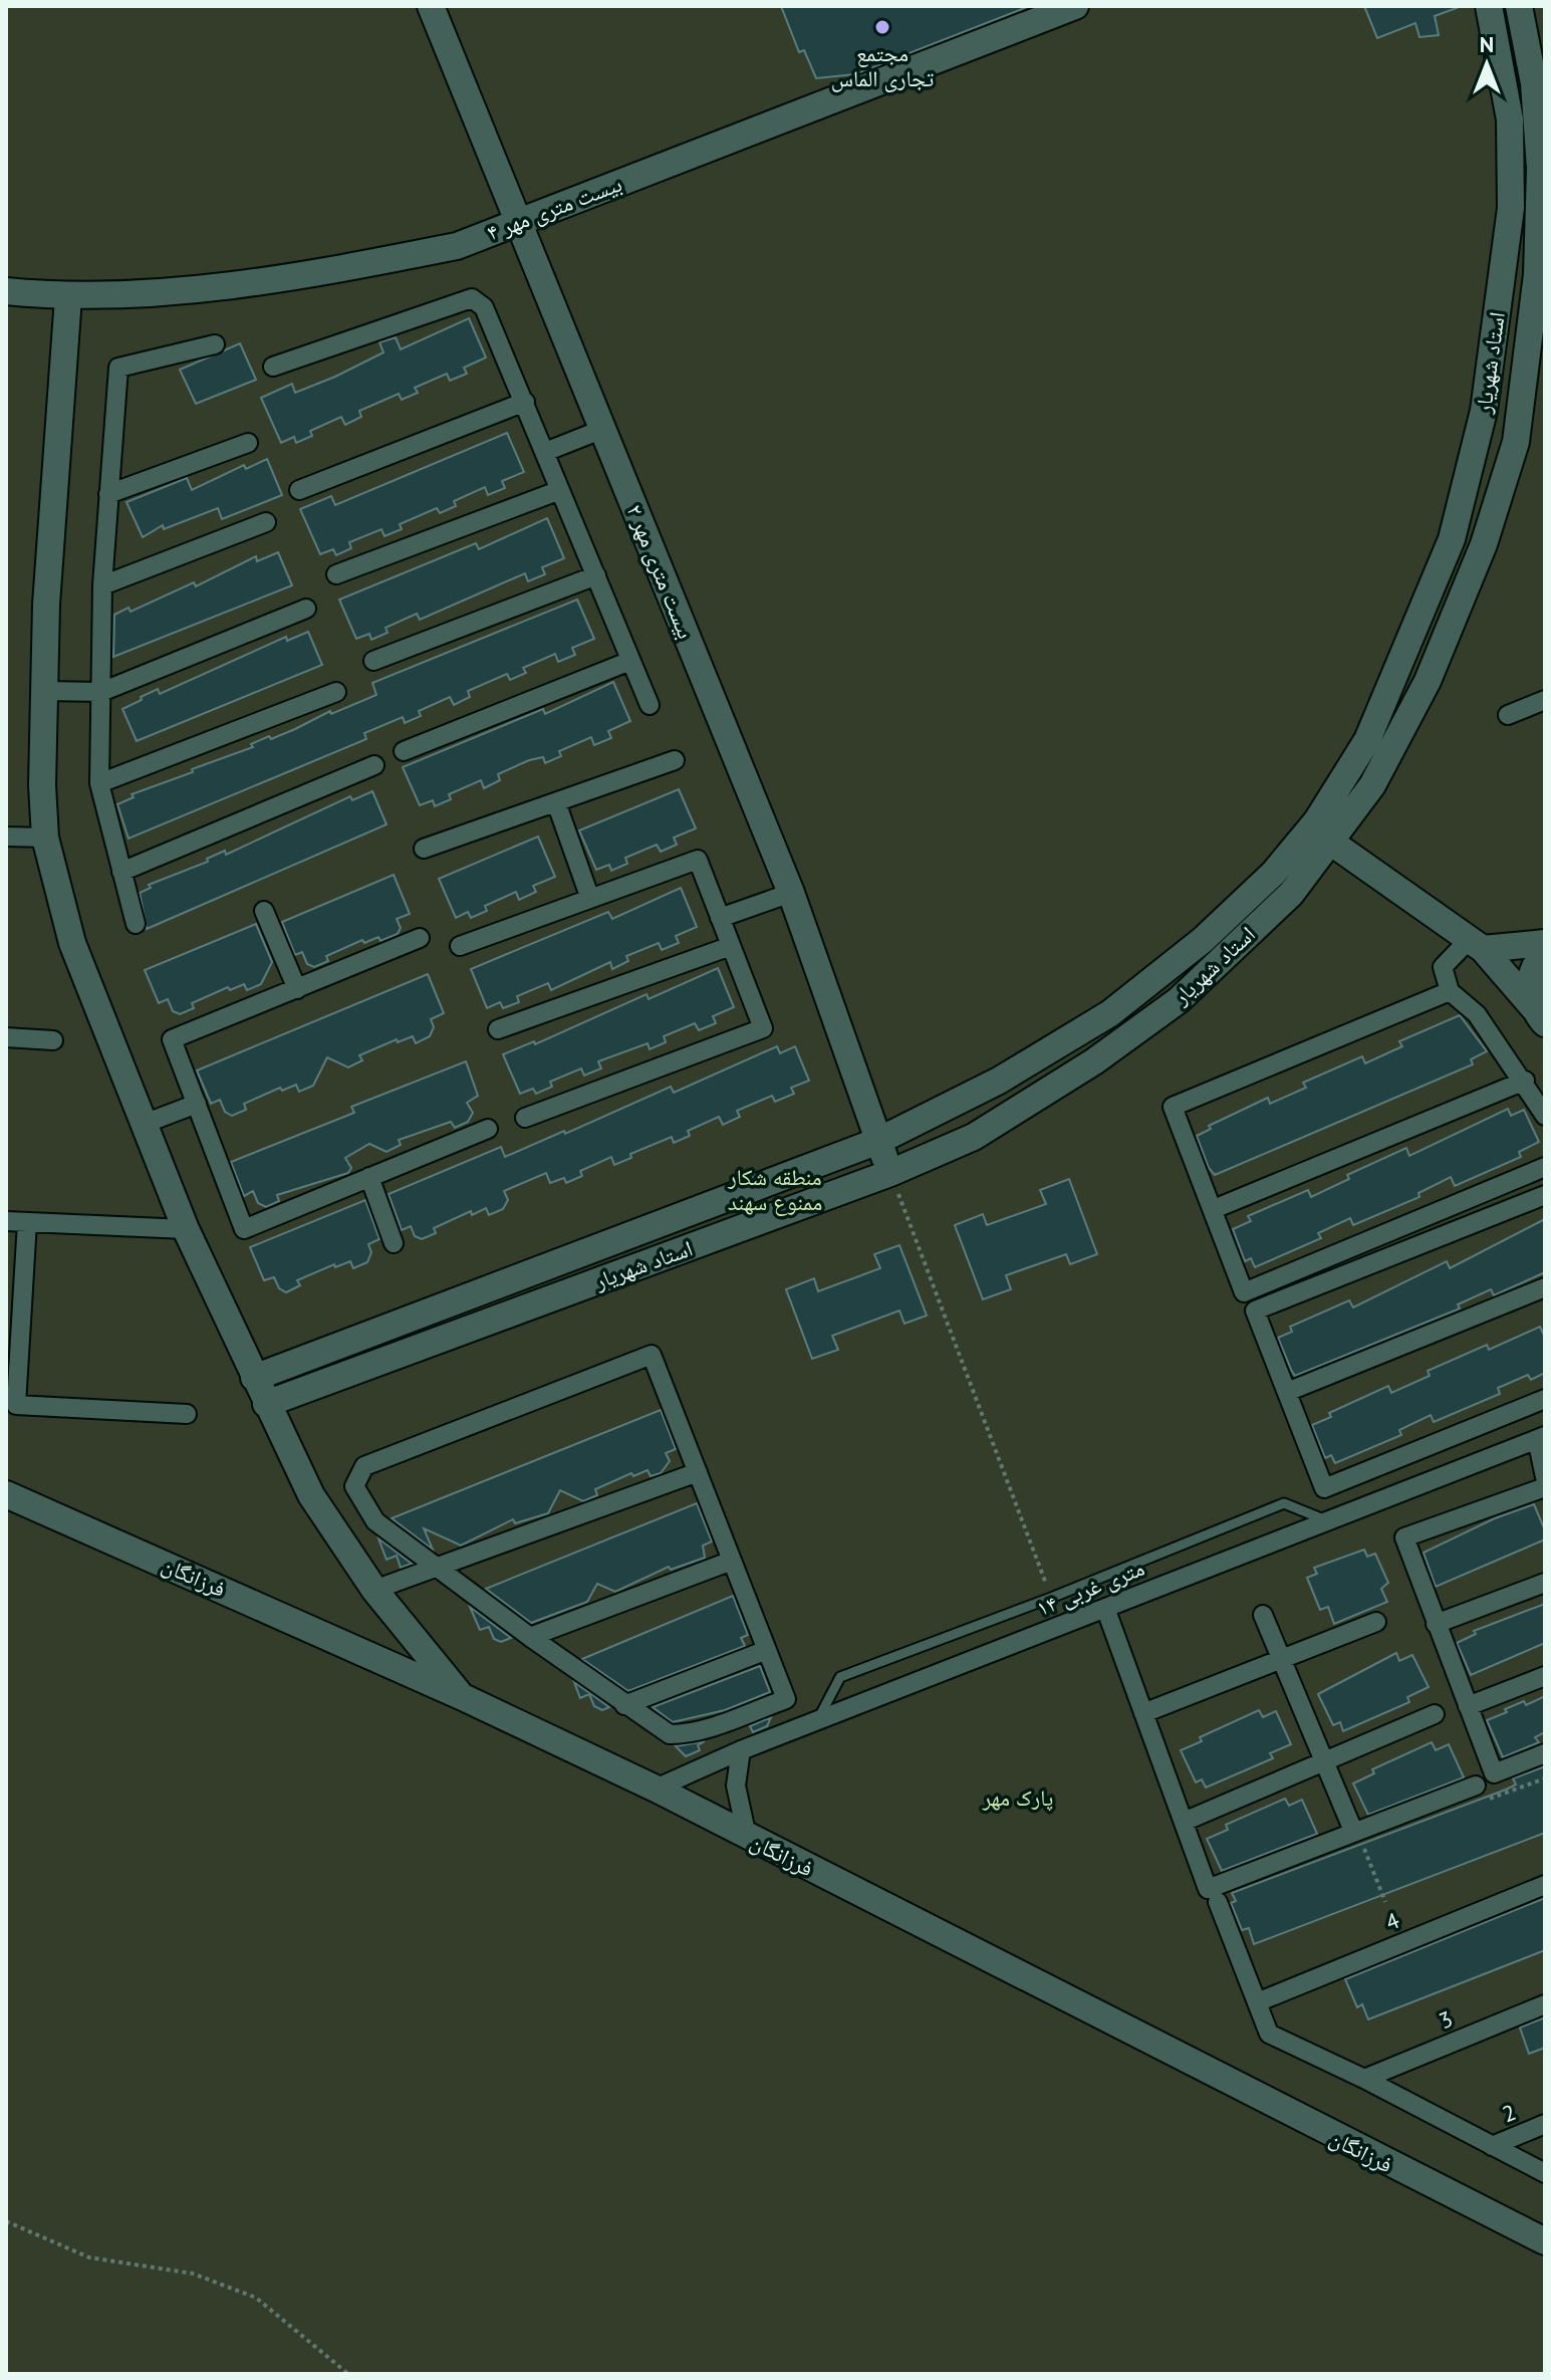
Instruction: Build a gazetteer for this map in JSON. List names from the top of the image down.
{
  "streets": {
    "main road": [
      "بیست متری مهر ۴",
      "استاد شهریار",
      "بیست متری مهر ۲",
      "فرزانگان"
    ],
    "street": [
      "۱۴ متری غربی",
      "4",
      "3",
      "2"
    ]
  },
  "crossings": [
    ["بیست متری مهر ۴", "بیست متری مهر ۲"],
    ["استاد شهریار", "بیست متری مهر ۲"],
    ["فرزانگان", "۱۴ متری غربی"]
  ],
  "parks": ["منطقه شکار ممنوع سهند", "پارک مهر"],
  "places": ["مجتمع تجاری الماس"],
  "north": "top"
}
